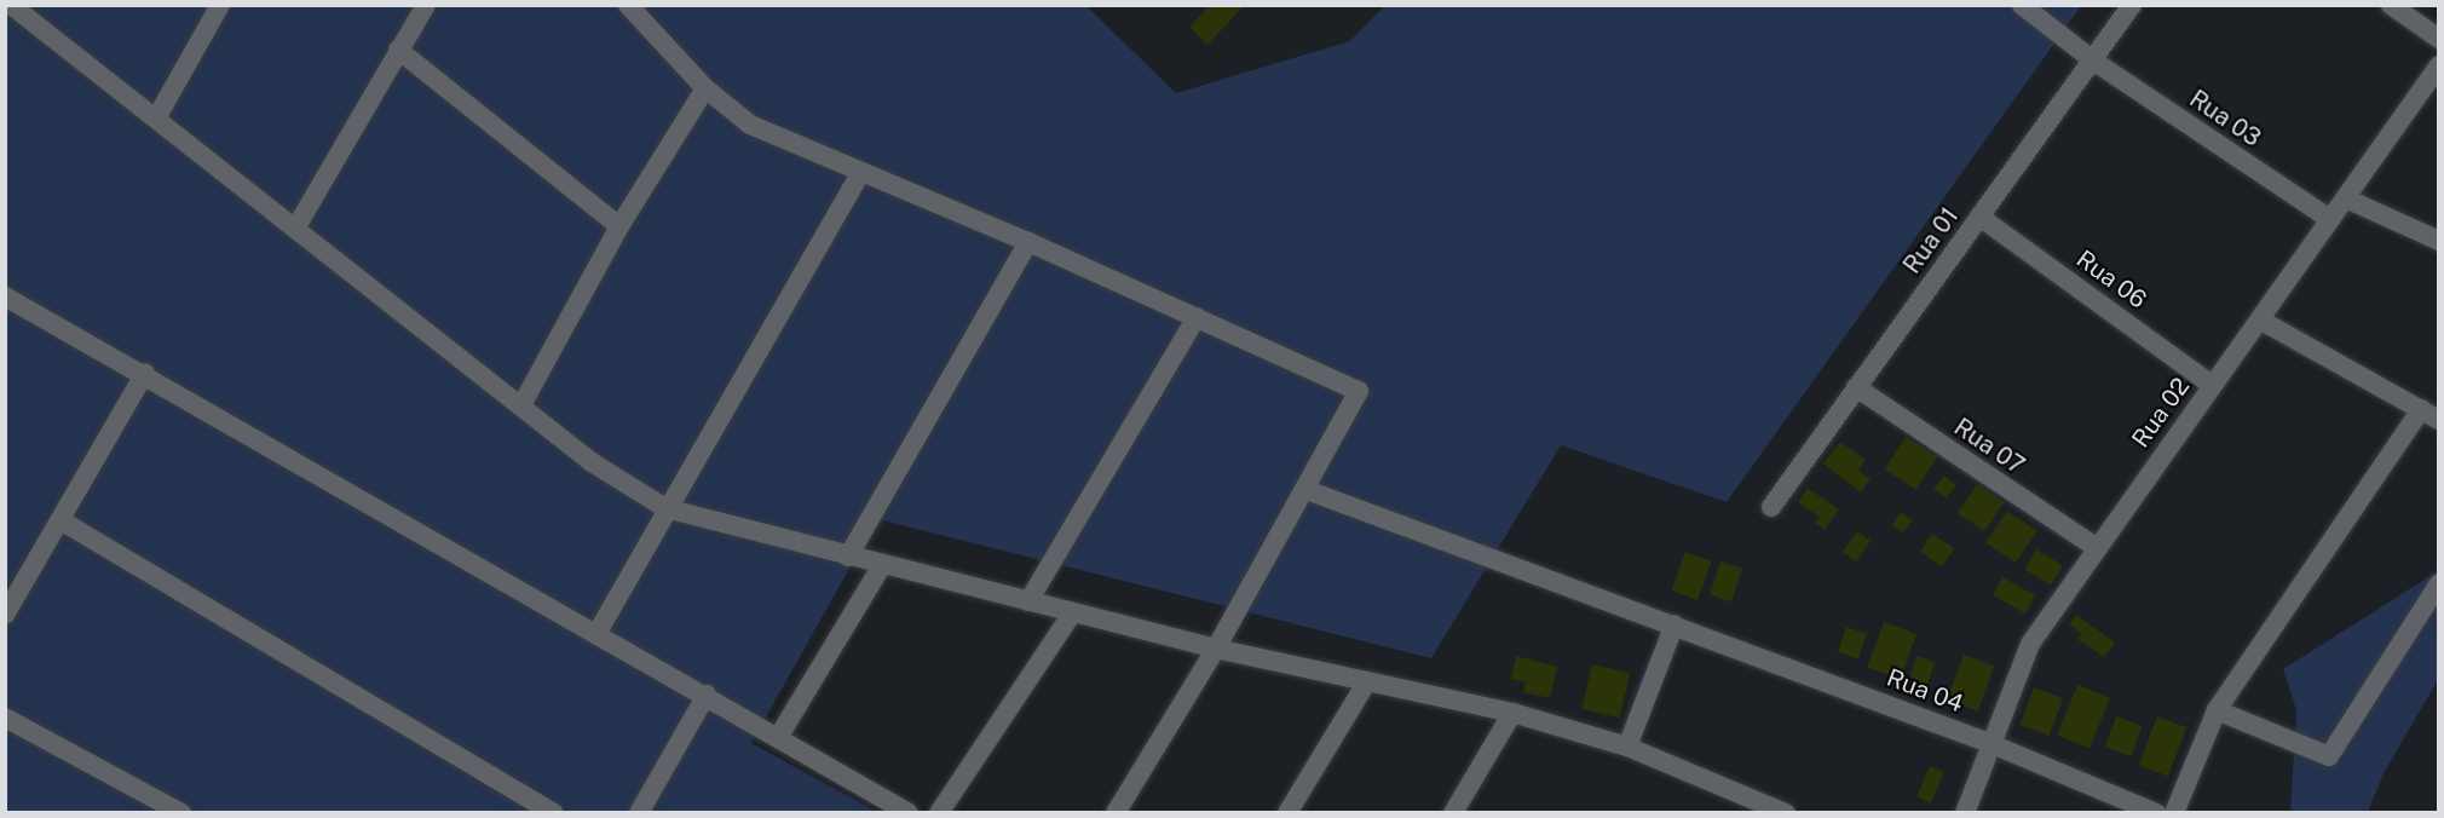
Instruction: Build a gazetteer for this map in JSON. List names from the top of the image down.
{
  "streets": {
    "street": [
      "Rua 03",
      "Rua 01",
      "Rua 06",
      "Rua 02",
      "Rua 07",
      "Rua 04"
    ]
  },
  "crossings": [
    ["Rua 03", "Rua 01"],
    ["Rua 03", "Rua 02"],
    ["Rua 01", "Rua 06"],
    ["Rua 01", "Rua 07"],
    ["Rua 06", "Rua 02"],
    ["Rua 02", "Rua 07"],
    ["Rua 02", "Rua 04"]
  ]
}
